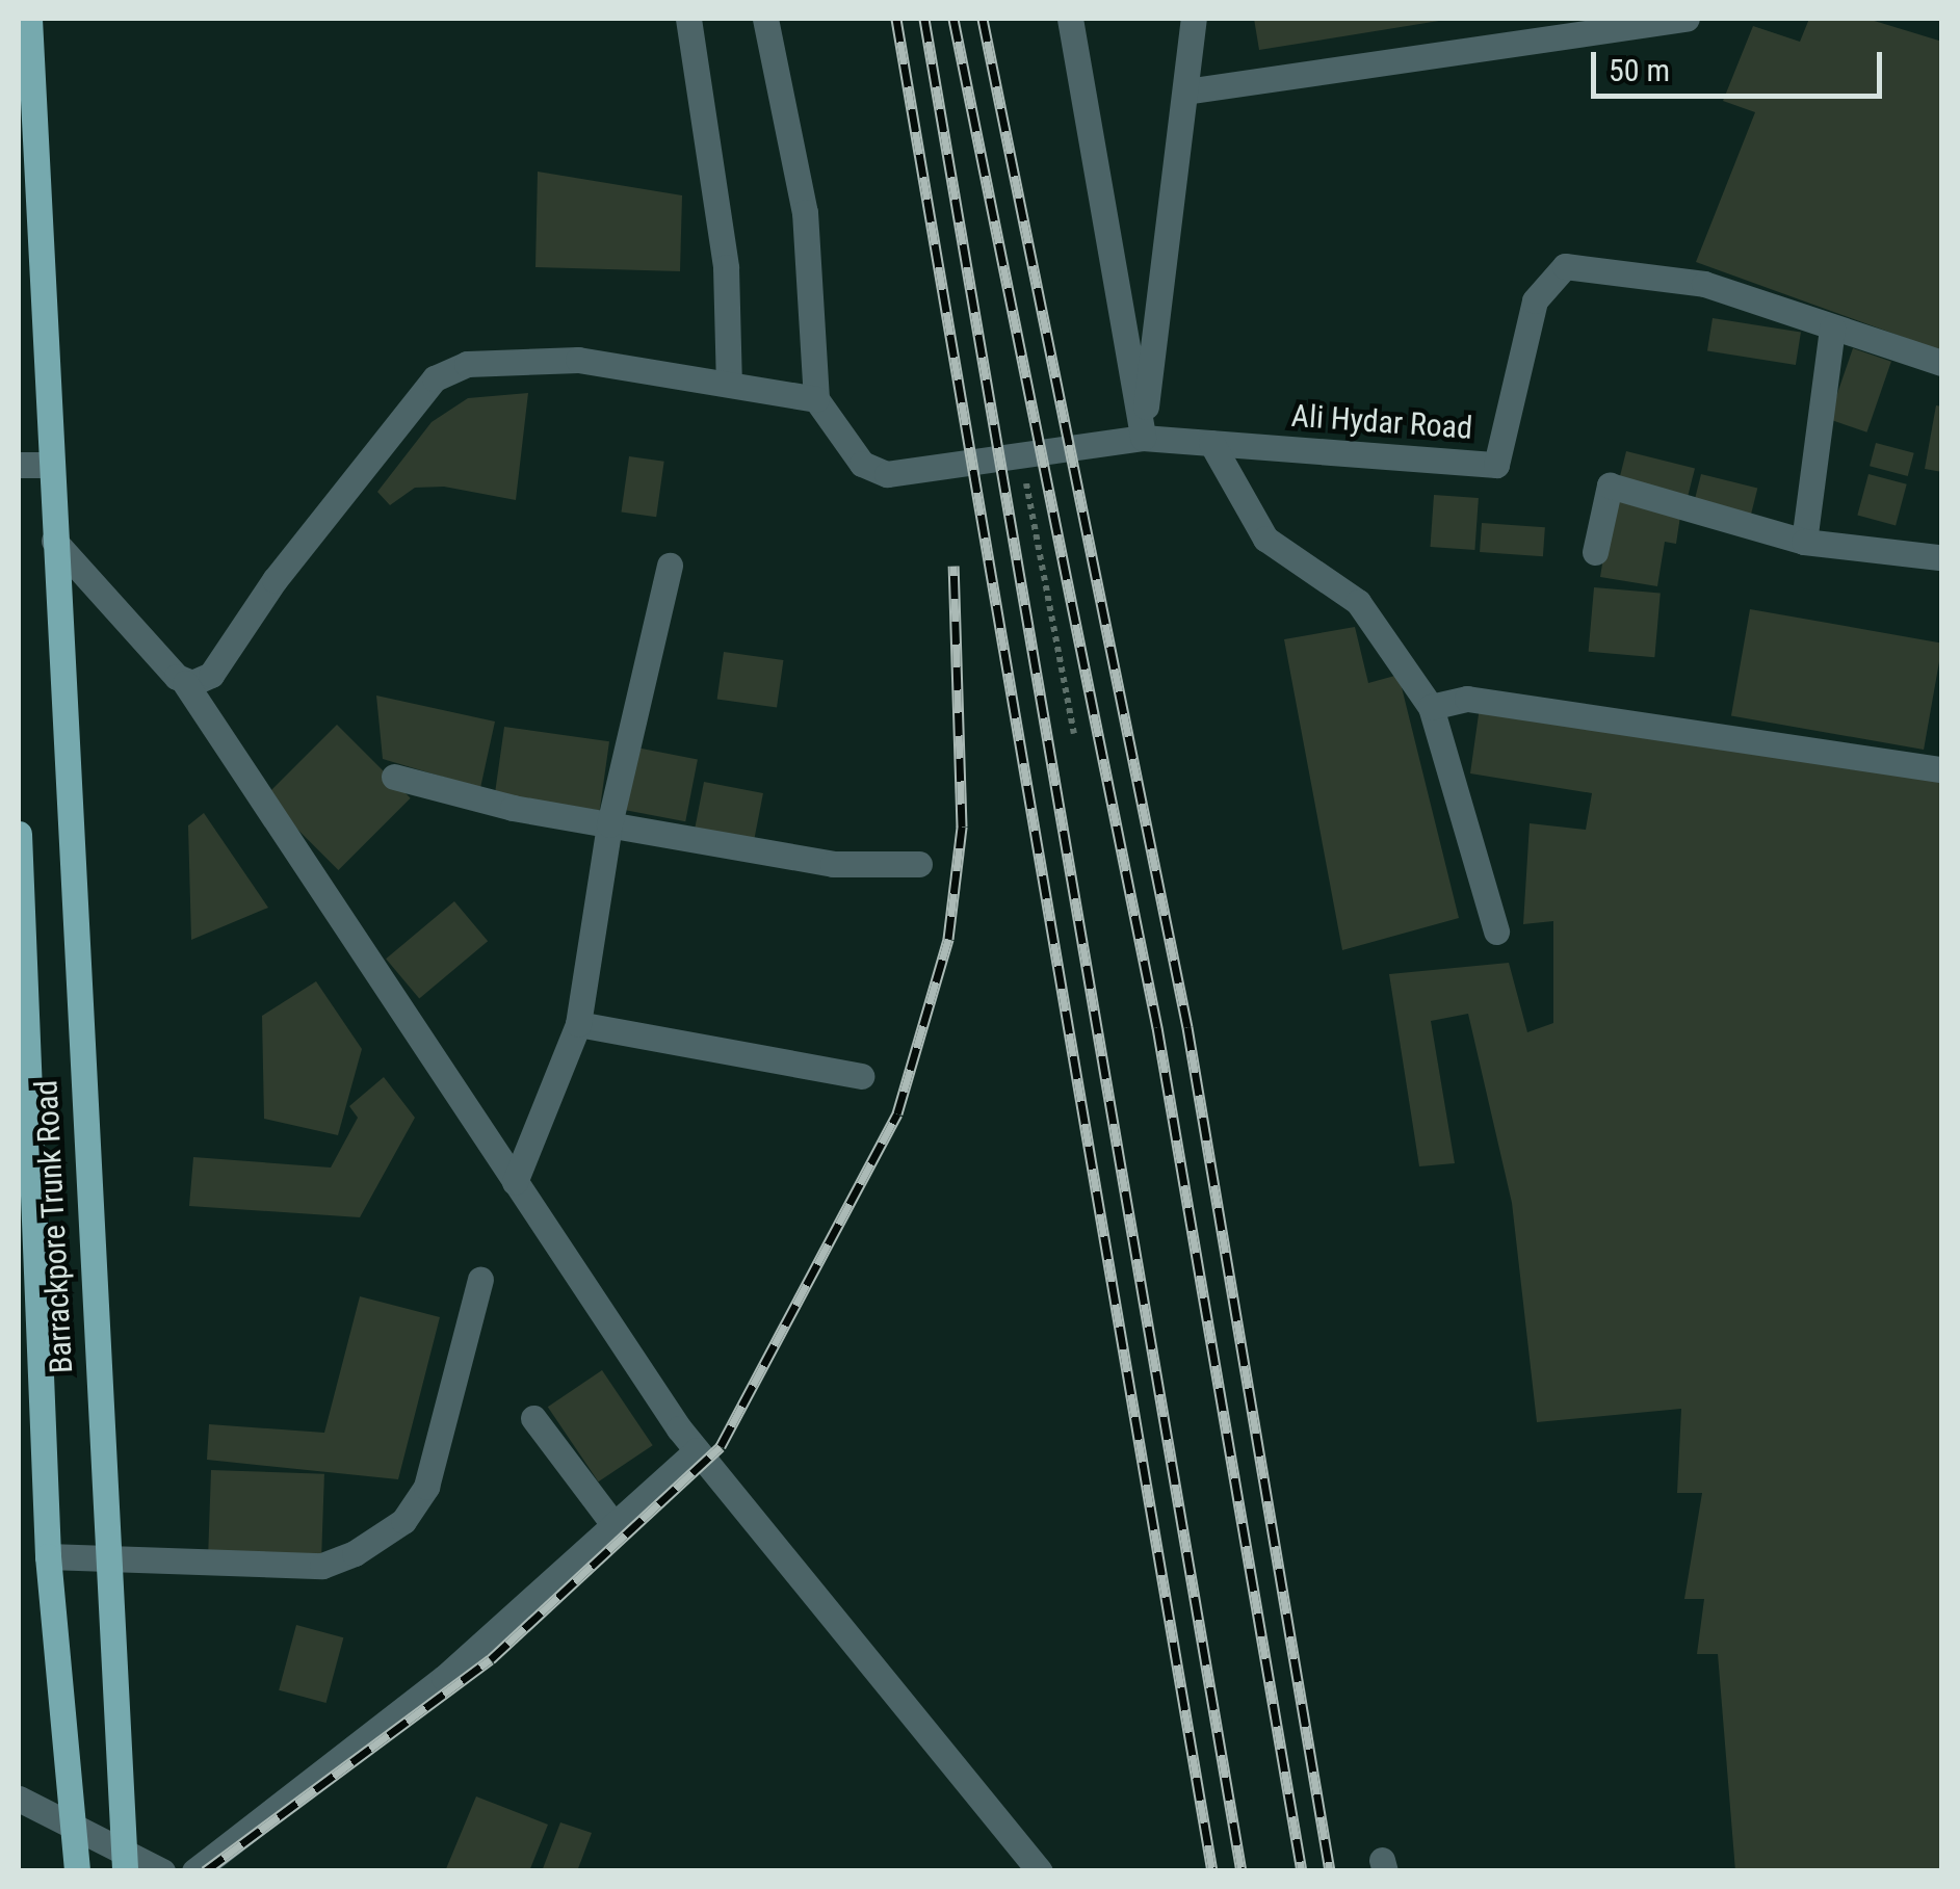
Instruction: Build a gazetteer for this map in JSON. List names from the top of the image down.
{
  "streets": {
    "main road": ["Barrackpore Trunk Road"],
    "street": ["Ali Hydar Road"]
  },
  "scale_bar": "50 m"
}
